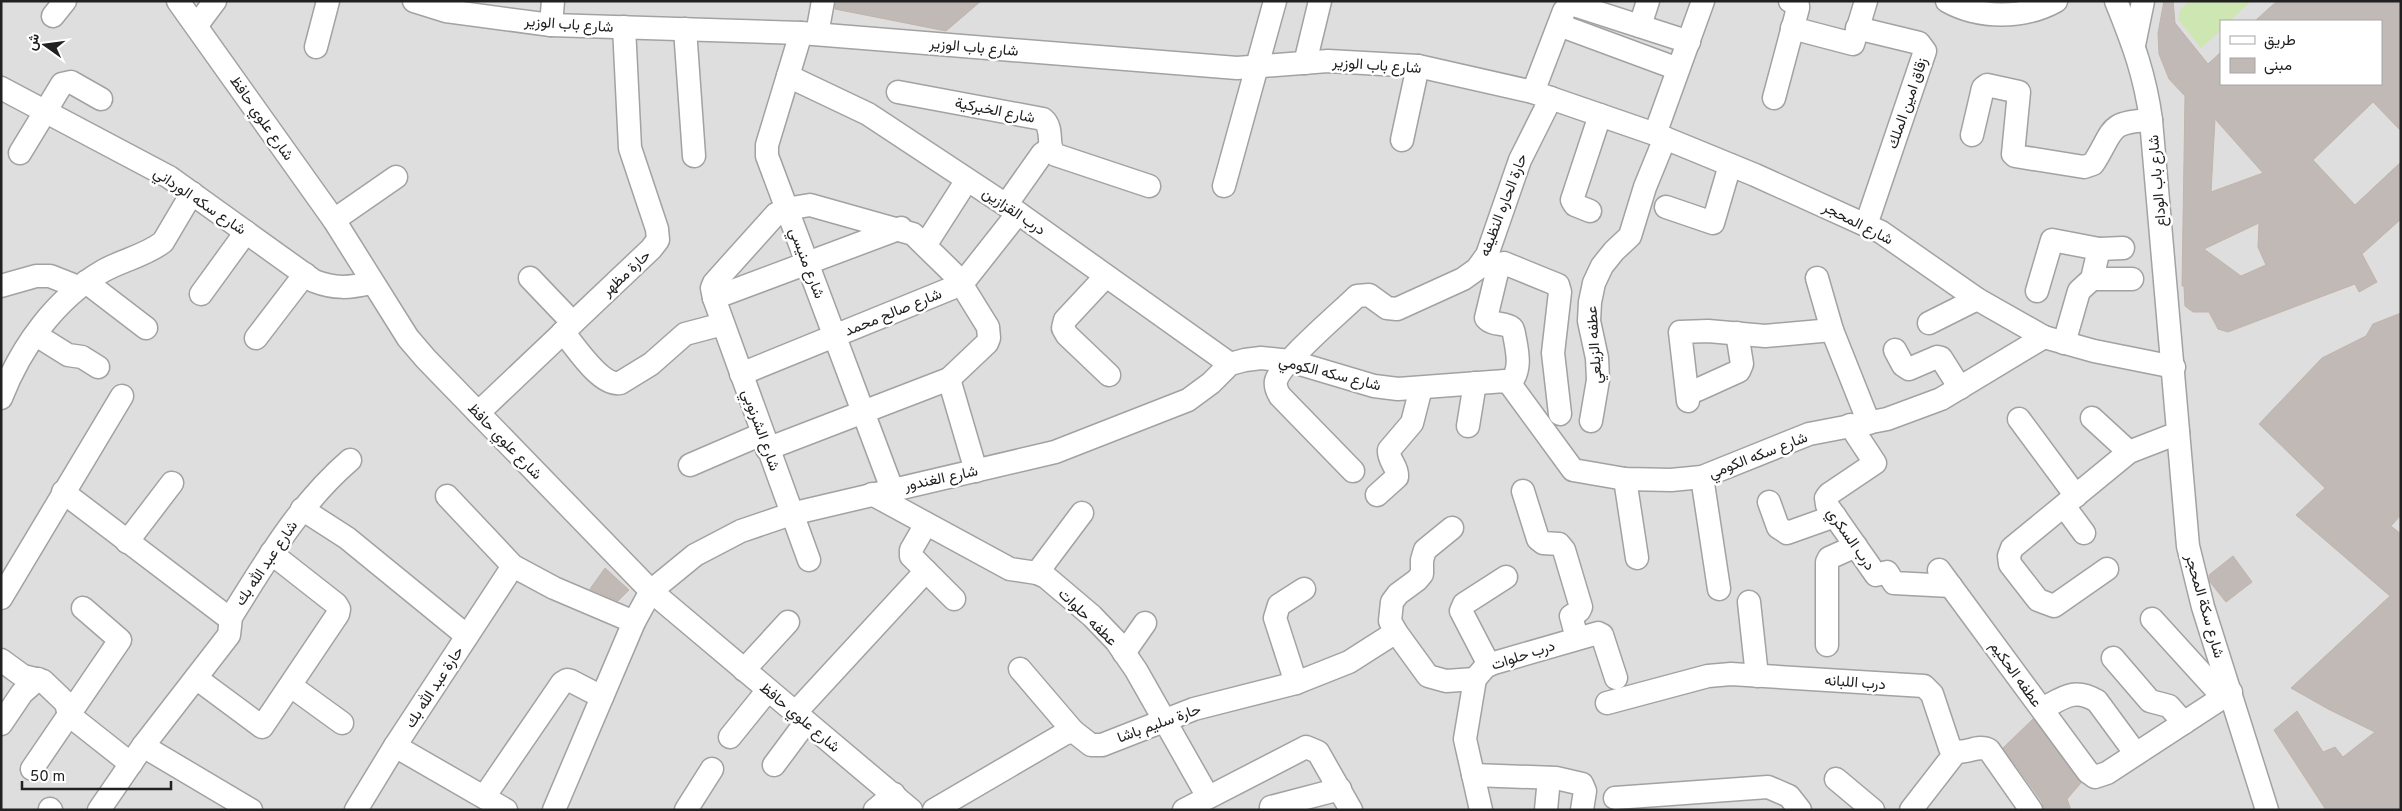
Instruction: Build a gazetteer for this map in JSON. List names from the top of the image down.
{
  "streets": {
    "street": [
      "شارع باب الوزير",
      "زقاق امين الملك",
      "شارع الخبركية",
      "شارع علوي حافظ",
      "شارع باب الوداع",
      "شارع سكه الورداني",
      "حارة الحاره النظيفه",
      "درب القزازين",
      "شارع المحجر",
      "شارع منيسي",
      "حارة مظهر",
      "شارع صالح محمد",
      "عطفه الزيلعي",
      "شارع سكه الكومي",
      "شارع الشرنوبي",
      "شارع الغندور",
      "درب السكري",
      "شارع عبد الله بك",
      "شارع سكة المحجر",
      "عطفه حلوات",
      "درب حلوات",
      "عطفه الحكيم",
      "درب اللبانه",
      "حارة عبد الله بك",
      "حارة سليم باشا"
    ]
  },
  "crossings": [
    ["شارع باب الوزير", "حارة الحاره النظيفه"],
    ["شارع باب الوزير", "شارع المحجر"],
    ["شارع باب الوزير", "شارع منيسي"],
    ["شارع باب الوزير", "حارة مظهر"],
    ["زقاق امين الملك", "شارع المحجر"],
    ["شارع الخبركية", "شارع صالح محمد"],
    ["شارع علوي حافظ", "شارع سكه الورداني"],
    ["شارع علوي حافظ", "حارة مظهر"],
    ["شارع علوي حافظ", "شارع الغندور"],
    ["شارع باب الوداع", "شارع المحجر"],
    ["شارع باب الوداع", "شارع سكة المحجر"],
    ["حارة الحاره النظيفه", "شارع المحجر"],
    ["حارة الحاره النظيفه", "شارع سكه الكومي"],
    ["درب القزازين", "شارع منيسي"],
    ["درب القزازين", "شارع صالح محمد"],
    ["درب القزازين", "شارع سكه الكومي"],
    ["درب القزازين", "شارع الغندور"],
    ["شارع المحجر", "عطفه الزيلعي"],
    ["شارع المحجر", "شارع سكه الكومي"],
    ["شارع المحجر", "شارع سكة المحجر"],
    ["شارع منيسي", "شارع صالح محمد"],
    ["شارع منيسي", "شارع الغندور"],
    ["شارع صالح محمد", "شارع الشرنوبي"],
    ["شارع سكه الكومي", "شارع الغندور"],
    ["شارع سكه الكومي", "درب السكري"],
    ["شارع الشرنوبي", "شارع الغندور"],
    ["درب السكري", "عطفه الحكيم"],
    ["عطفه حلوات", "حارة سليم باشا"]
  ],
  "legend": ["طريق", "مبنى"],
  "scale_bar": "50 m",
  "north": "left"
}
